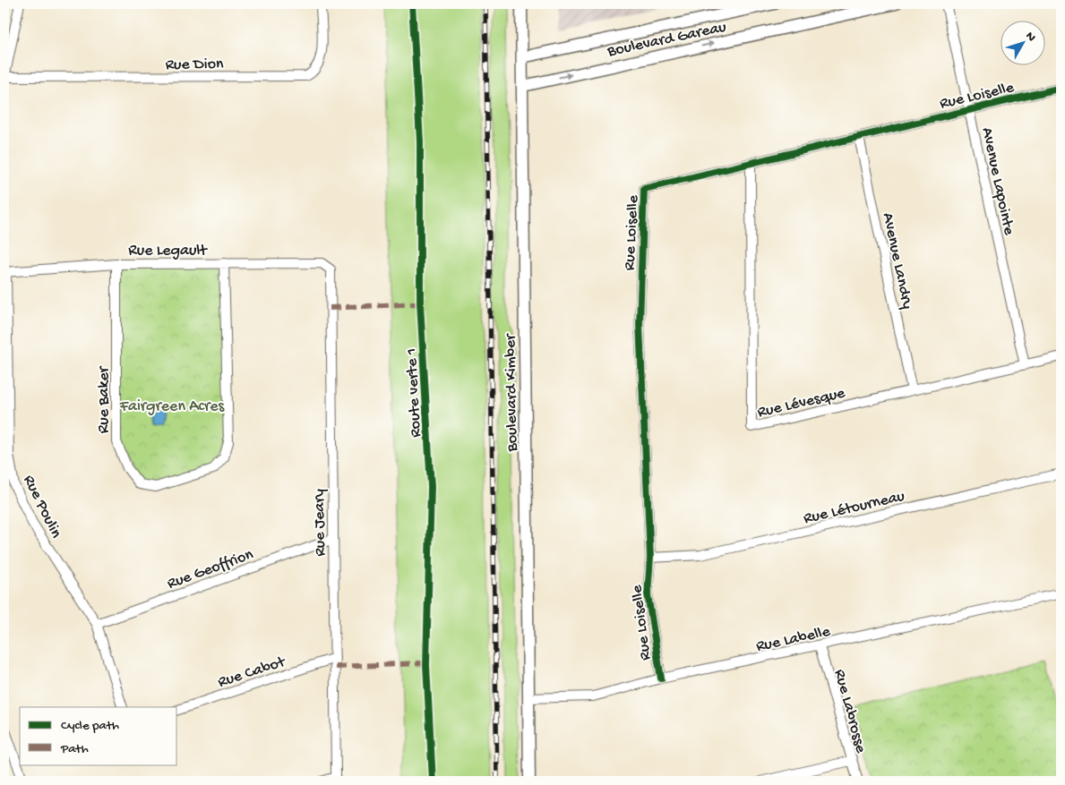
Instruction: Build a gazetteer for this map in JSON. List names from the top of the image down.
{
  "streets": {
    "street": [
      "Boulevard Gareau",
      "Rue Dion",
      "Rue Loiselle",
      "Avenue Lapointe",
      "Rue Legault",
      "Avenue Landry",
      "Boulevard Kimber",
      "Rue Baker",
      "Rue Lévesque",
      "Rue Poulin",
      "Rue Létourneau",
      "Rue Jeary",
      "Rue Geoffrion",
      "Rue Labelle",
      "Rue Cabot",
      "Rue Labrosse"
    ],
    "cycle path": ["Route verte 1"]
  },
  "crossings": [
    ["Boulevard Gareau", "Boulevard Kimber"],
    ["Rue Loiselle", "Avenue Lapointe"],
    ["Rue Loiselle", "Avenue Landry"],
    ["Rue Loiselle", "Rue Lévesque"],
    ["Rue Loiselle", "Rue Létourneau"],
    ["Rue Loiselle", "Rue Labelle"],
    ["Avenue Lapointe", "Rue Lévesque"],
    ["Rue Legault", "Rue Baker"],
    ["Rue Legault", "Rue Poulin"],
    ["Rue Legault", "Rue Jeary"],
    ["Avenue Landry", "Rue Lévesque"],
    ["Boulevard Kimber", "Rue Labelle"],
    ["Rue Poulin", "Rue Geoffrion"],
    ["Rue Jeary", "Rue Geoffrion"],
    ["Rue Jeary", "Rue Cabot"],
    ["Rue Labelle", "Rue Labrosse"]
  ],
  "parks": ["Fairgreen Acres"],
  "legend": ["Cycle path", "Path"],
  "north": "top right"
}
